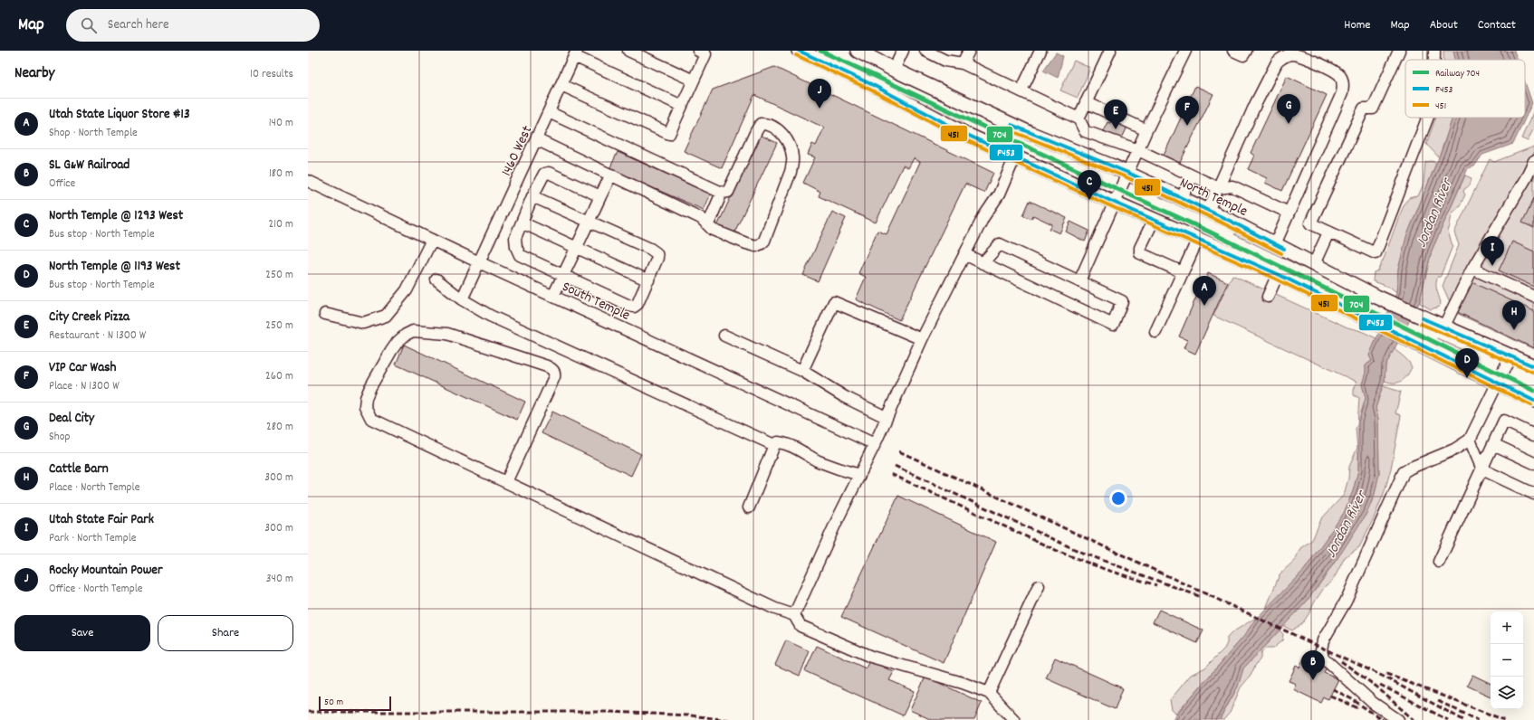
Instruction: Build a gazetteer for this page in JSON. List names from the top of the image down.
{
  "streets": {
    "main road": ["North Temple"],
    "street": ["1460 West", "South Temple"]
  },
  "crossings": [
    ["1460 West", "South Temple"]
  ],
  "water": ["Jordan River"],
  "lines": ["rail line 704", "transit line F453", "transit line 451"],
  "legend": ["Railway 704", "F453", "451"],
  "scale_bar": "50 m",
  "page": {
    "header": "Map",
    "search": "Search here",
    "nav": [
      "Home",
      "Map",
      "About",
      "Contact"
    ],
    "heading": ["Nearby", "10 results"],
    "pins": [
      "J",
      "G",
      "F",
      "E",
      "C",
      "I",
      "A",
      "H",
      "D",
      "B"
    ],
    "list": [
      {
        "mark": "A",
        "name": "Utah State Liquor Store #13",
        "note": "Shop · North Temple",
        "value": "140 m"
      },
      {
        "mark": "B",
        "name": "SL G&W Railroad",
        "note": "Office",
        "value": "180 m"
      },
      {
        "mark": "C",
        "name": "North Temple @ 1293 West",
        "note": "Bus stop · North Temple",
        "value": "210 m"
      },
      {
        "mark": "D",
        "name": "North Temple @ 1193 West",
        "note": "Bus stop · North Temple",
        "value": "250 m"
      },
      {
        "mark": "E",
        "name": "City Creek Pizza",
        "note": "Restaurant · N 1300 W",
        "value": "250 m"
      },
      {
        "mark": "F",
        "name": "VIP Car Wash",
        "note": "Place · N 1300 W",
        "value": "260 m"
      },
      {
        "mark": "G",
        "name": "Deal City",
        "note": "Shop",
        "value": "280 m"
      },
      {
        "mark": "H",
        "name": "Cattle Barn",
        "note": "Place · North Temple",
        "value": "300 m"
      },
      {
        "mark": "I",
        "name": "Utah State Fair Park",
        "note": "Park · North Temple",
        "value": "300 m"
      },
      {
        "mark": "J",
        "name": "Rocky Mountain Power",
        "note": "Office · North Temple",
        "value": "340 m"
      }
    ],
    "buttons": ["Save", "Share"],
    "map_buttons": ["+", "−"],
    "scale": "50 m"
  }
}
